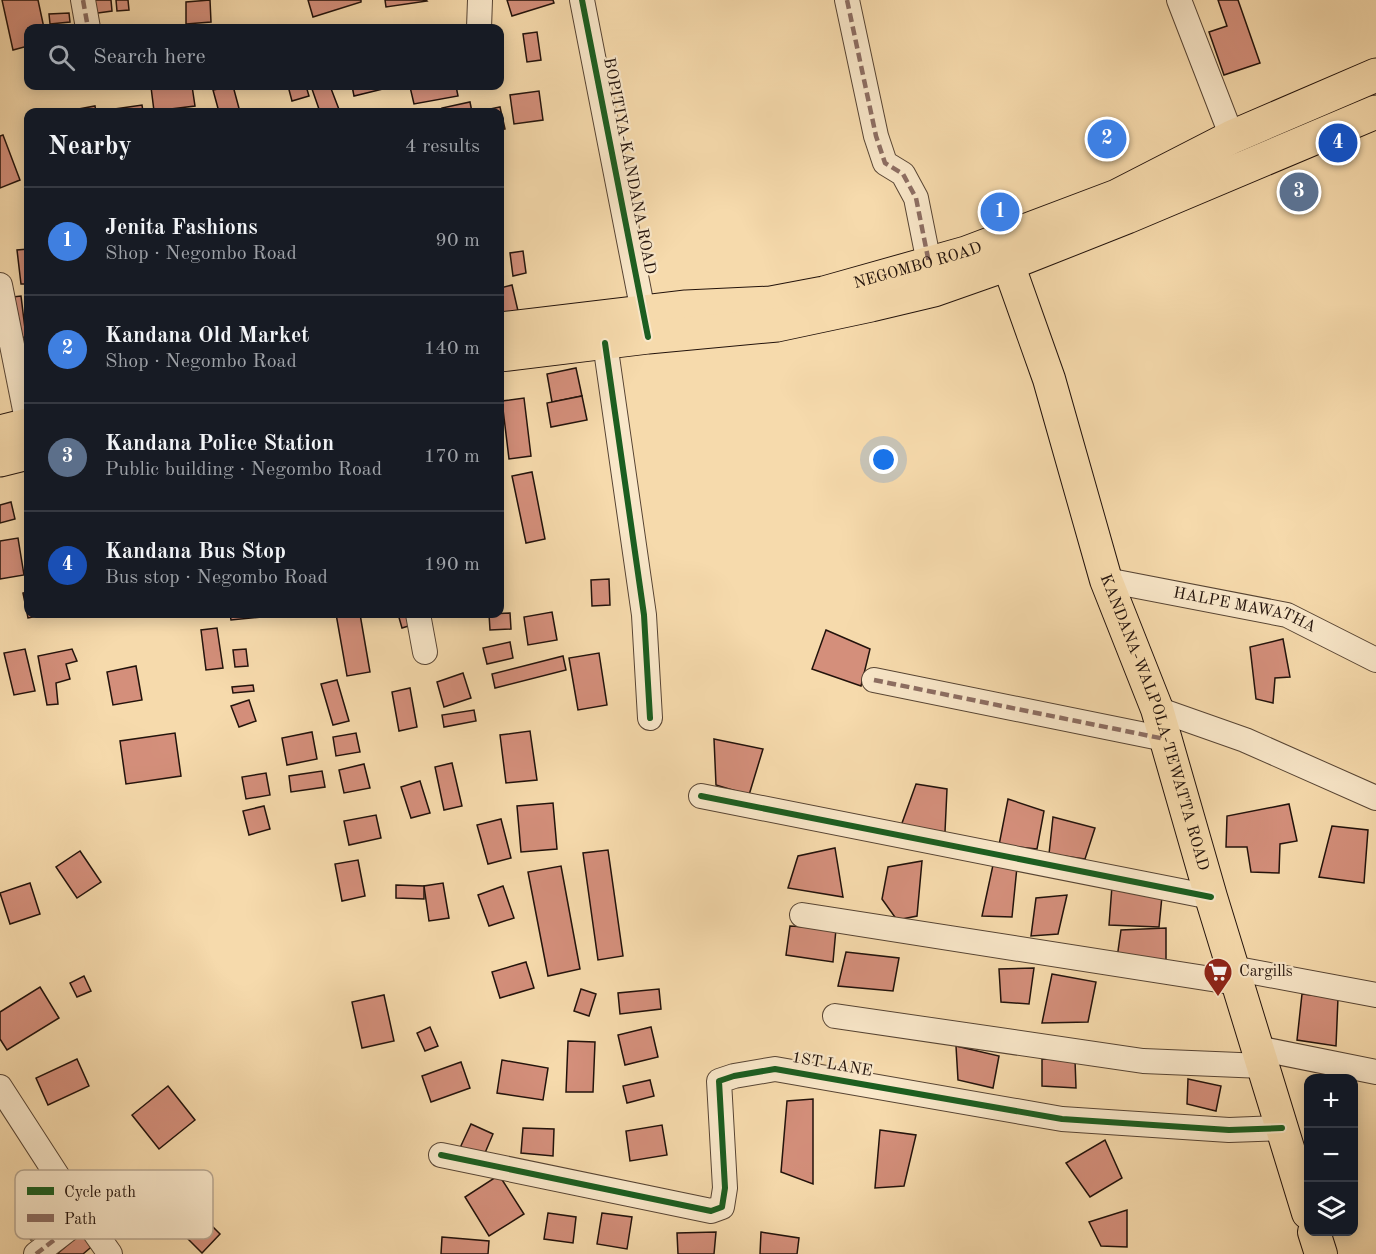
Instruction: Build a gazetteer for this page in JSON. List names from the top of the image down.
{
  "streets": {
    "highway": ["NEGOMBO ROAD"],
    "main road": ["KANDANA-WALPOLA-TEWATTA ROAD"],
    "street": ["BOPITIYA-KANDANA ROAD", "HALPE MAWATHA", "1ST LANE"]
  },
  "crossings": [
    ["BOPITIYA-KANDANA ROAD", "NEGOMBO ROAD"],
    ["NEGOMBO ROAD", "KANDANA-WALPOLA-TEWATTA ROAD"],
    ["HALPE MAWATHA", "KANDANA-WALPOLA-TEWATTA ROAD"],
    ["KANDANA-WALPOLA-TEWATTA ROAD", "1ST LANE"]
  ],
  "places": {
    "supermarket": ["Cargills"]
  },
  "legend": ["Cycle path", "Path"],
  "page": {
    "search": "Search here",
    "heading": ["Nearby", "4 results"],
    "pins": [
      "2",
      "4",
      "3",
      "1"
    ],
    "list": [
      {
        "mark": "1",
        "name": "Jenita Fashions",
        "note": "Shop · Negombo Road",
        "value": "90 m"
      },
      {
        "mark": "2",
        "name": "Kandana Old Market",
        "note": "Shop · Negombo Road",
        "value": "140 m"
      },
      {
        "mark": "3",
        "name": "Kandana Police Station",
        "note": "Public building · Negombo Road",
        "value": "170 m"
      },
      {
        "mark": "4",
        "name": "Kandana Bus Stop",
        "note": "Bus stop · Negombo Road",
        "value": "190 m"
      }
    ],
    "map_buttons": ["+", "−"]
  }
}
